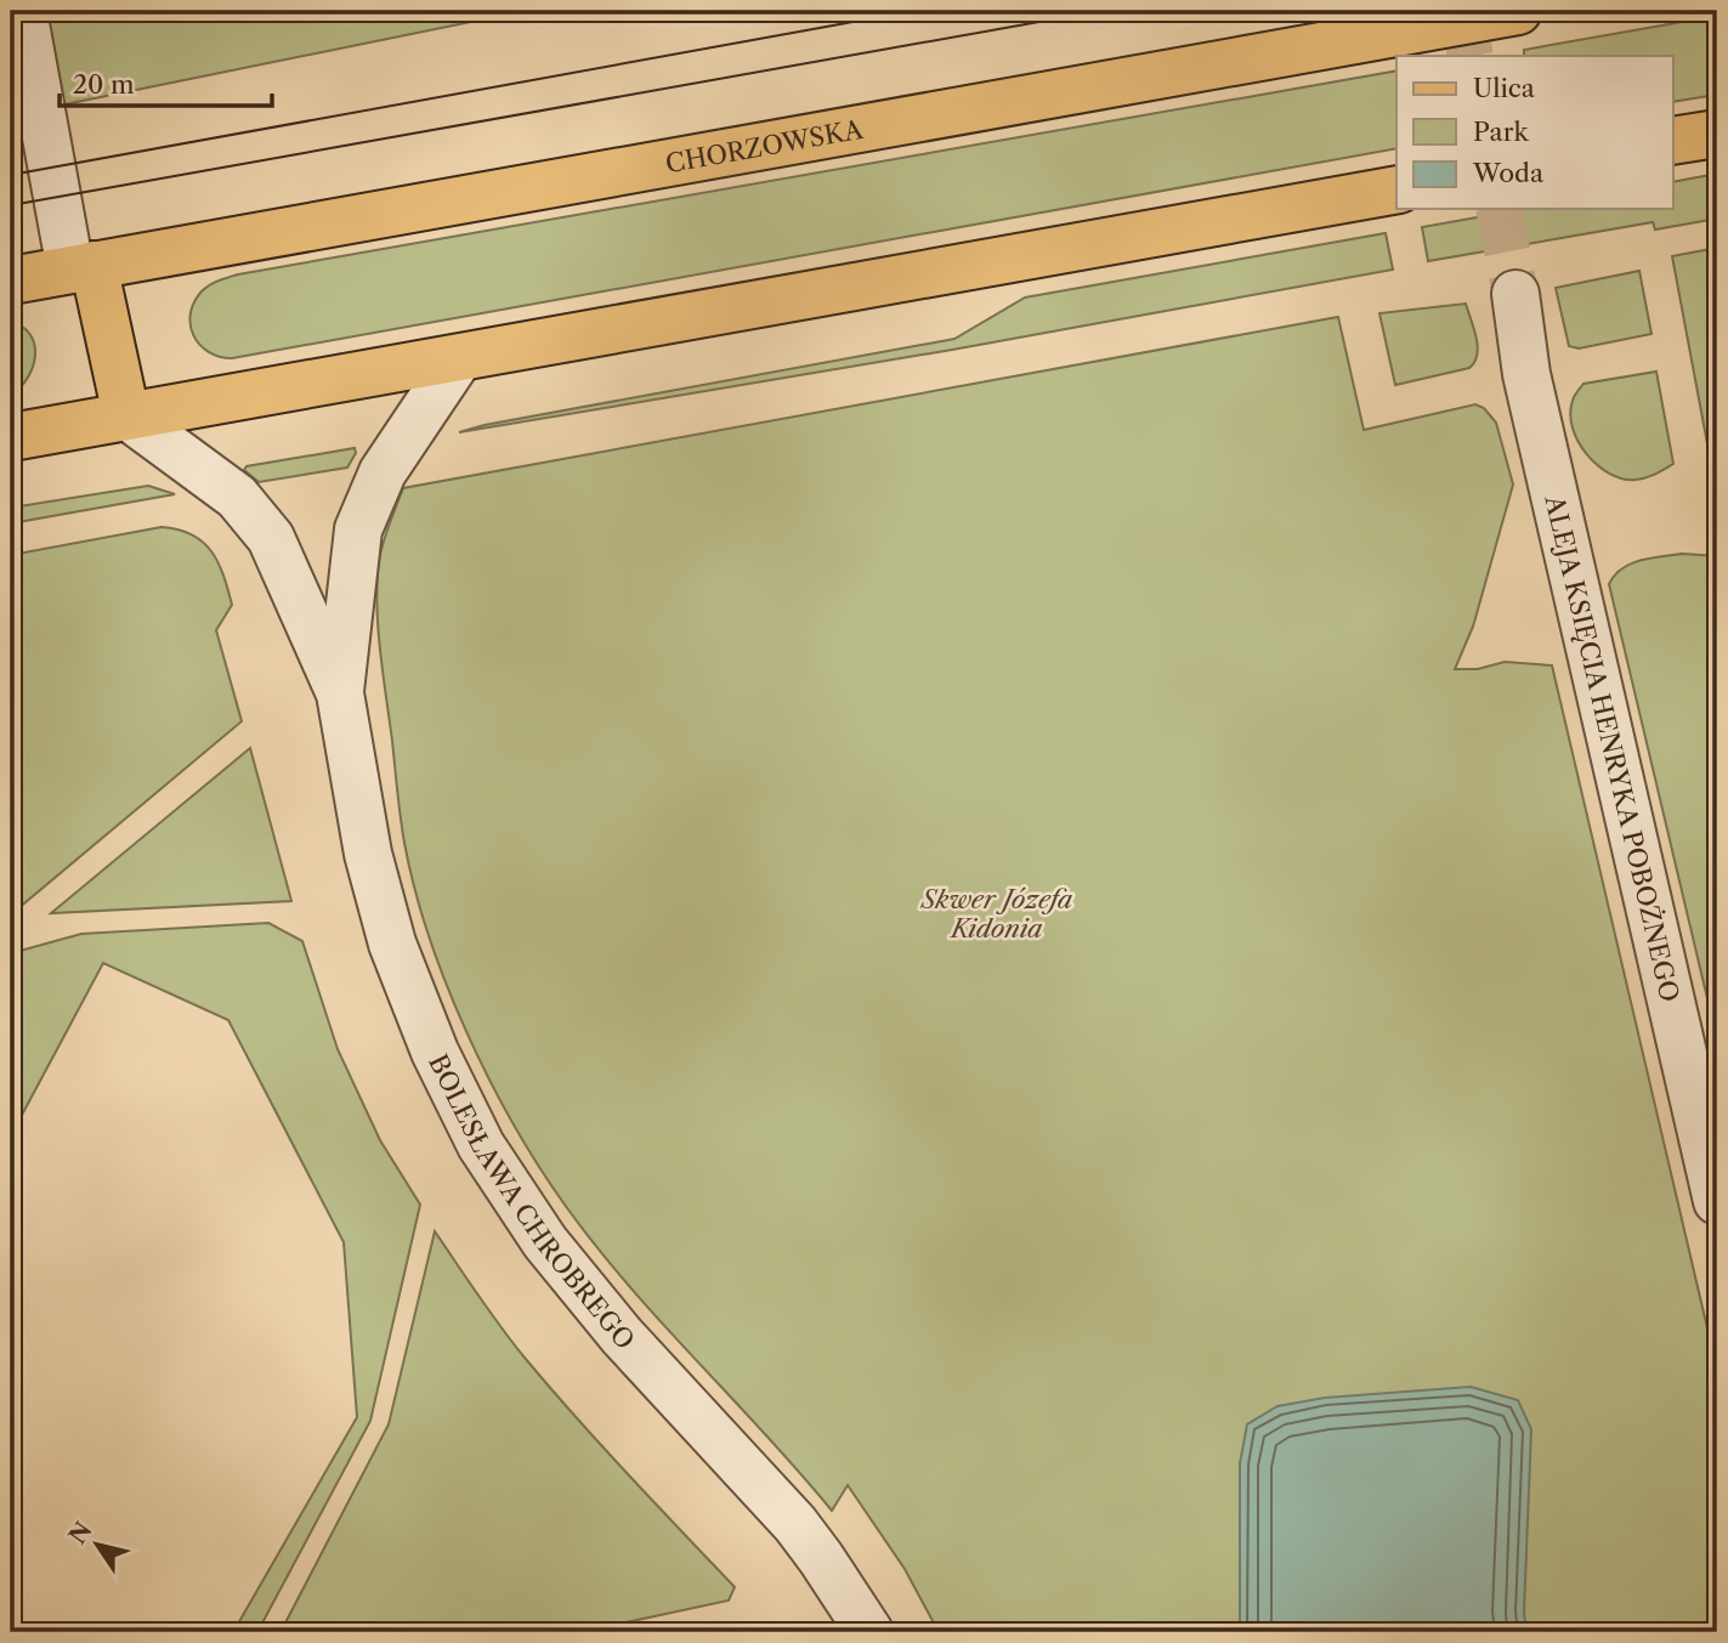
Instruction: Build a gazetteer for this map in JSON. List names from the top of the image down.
{
  "streets": {
    "main road": ["CHORZOWSKA"],
    "street": ["ALEJA KSIĘCIA HENRYKA POBOŻNEGO", "BOLESŁAWA CHROBREGO"]
  },
  "parks": ["Skwer Józefa Kidonia"],
  "legend": ["Ulica", "Park", "Woda"],
  "scale_bar": "20 m",
  "north": "top left"
}
